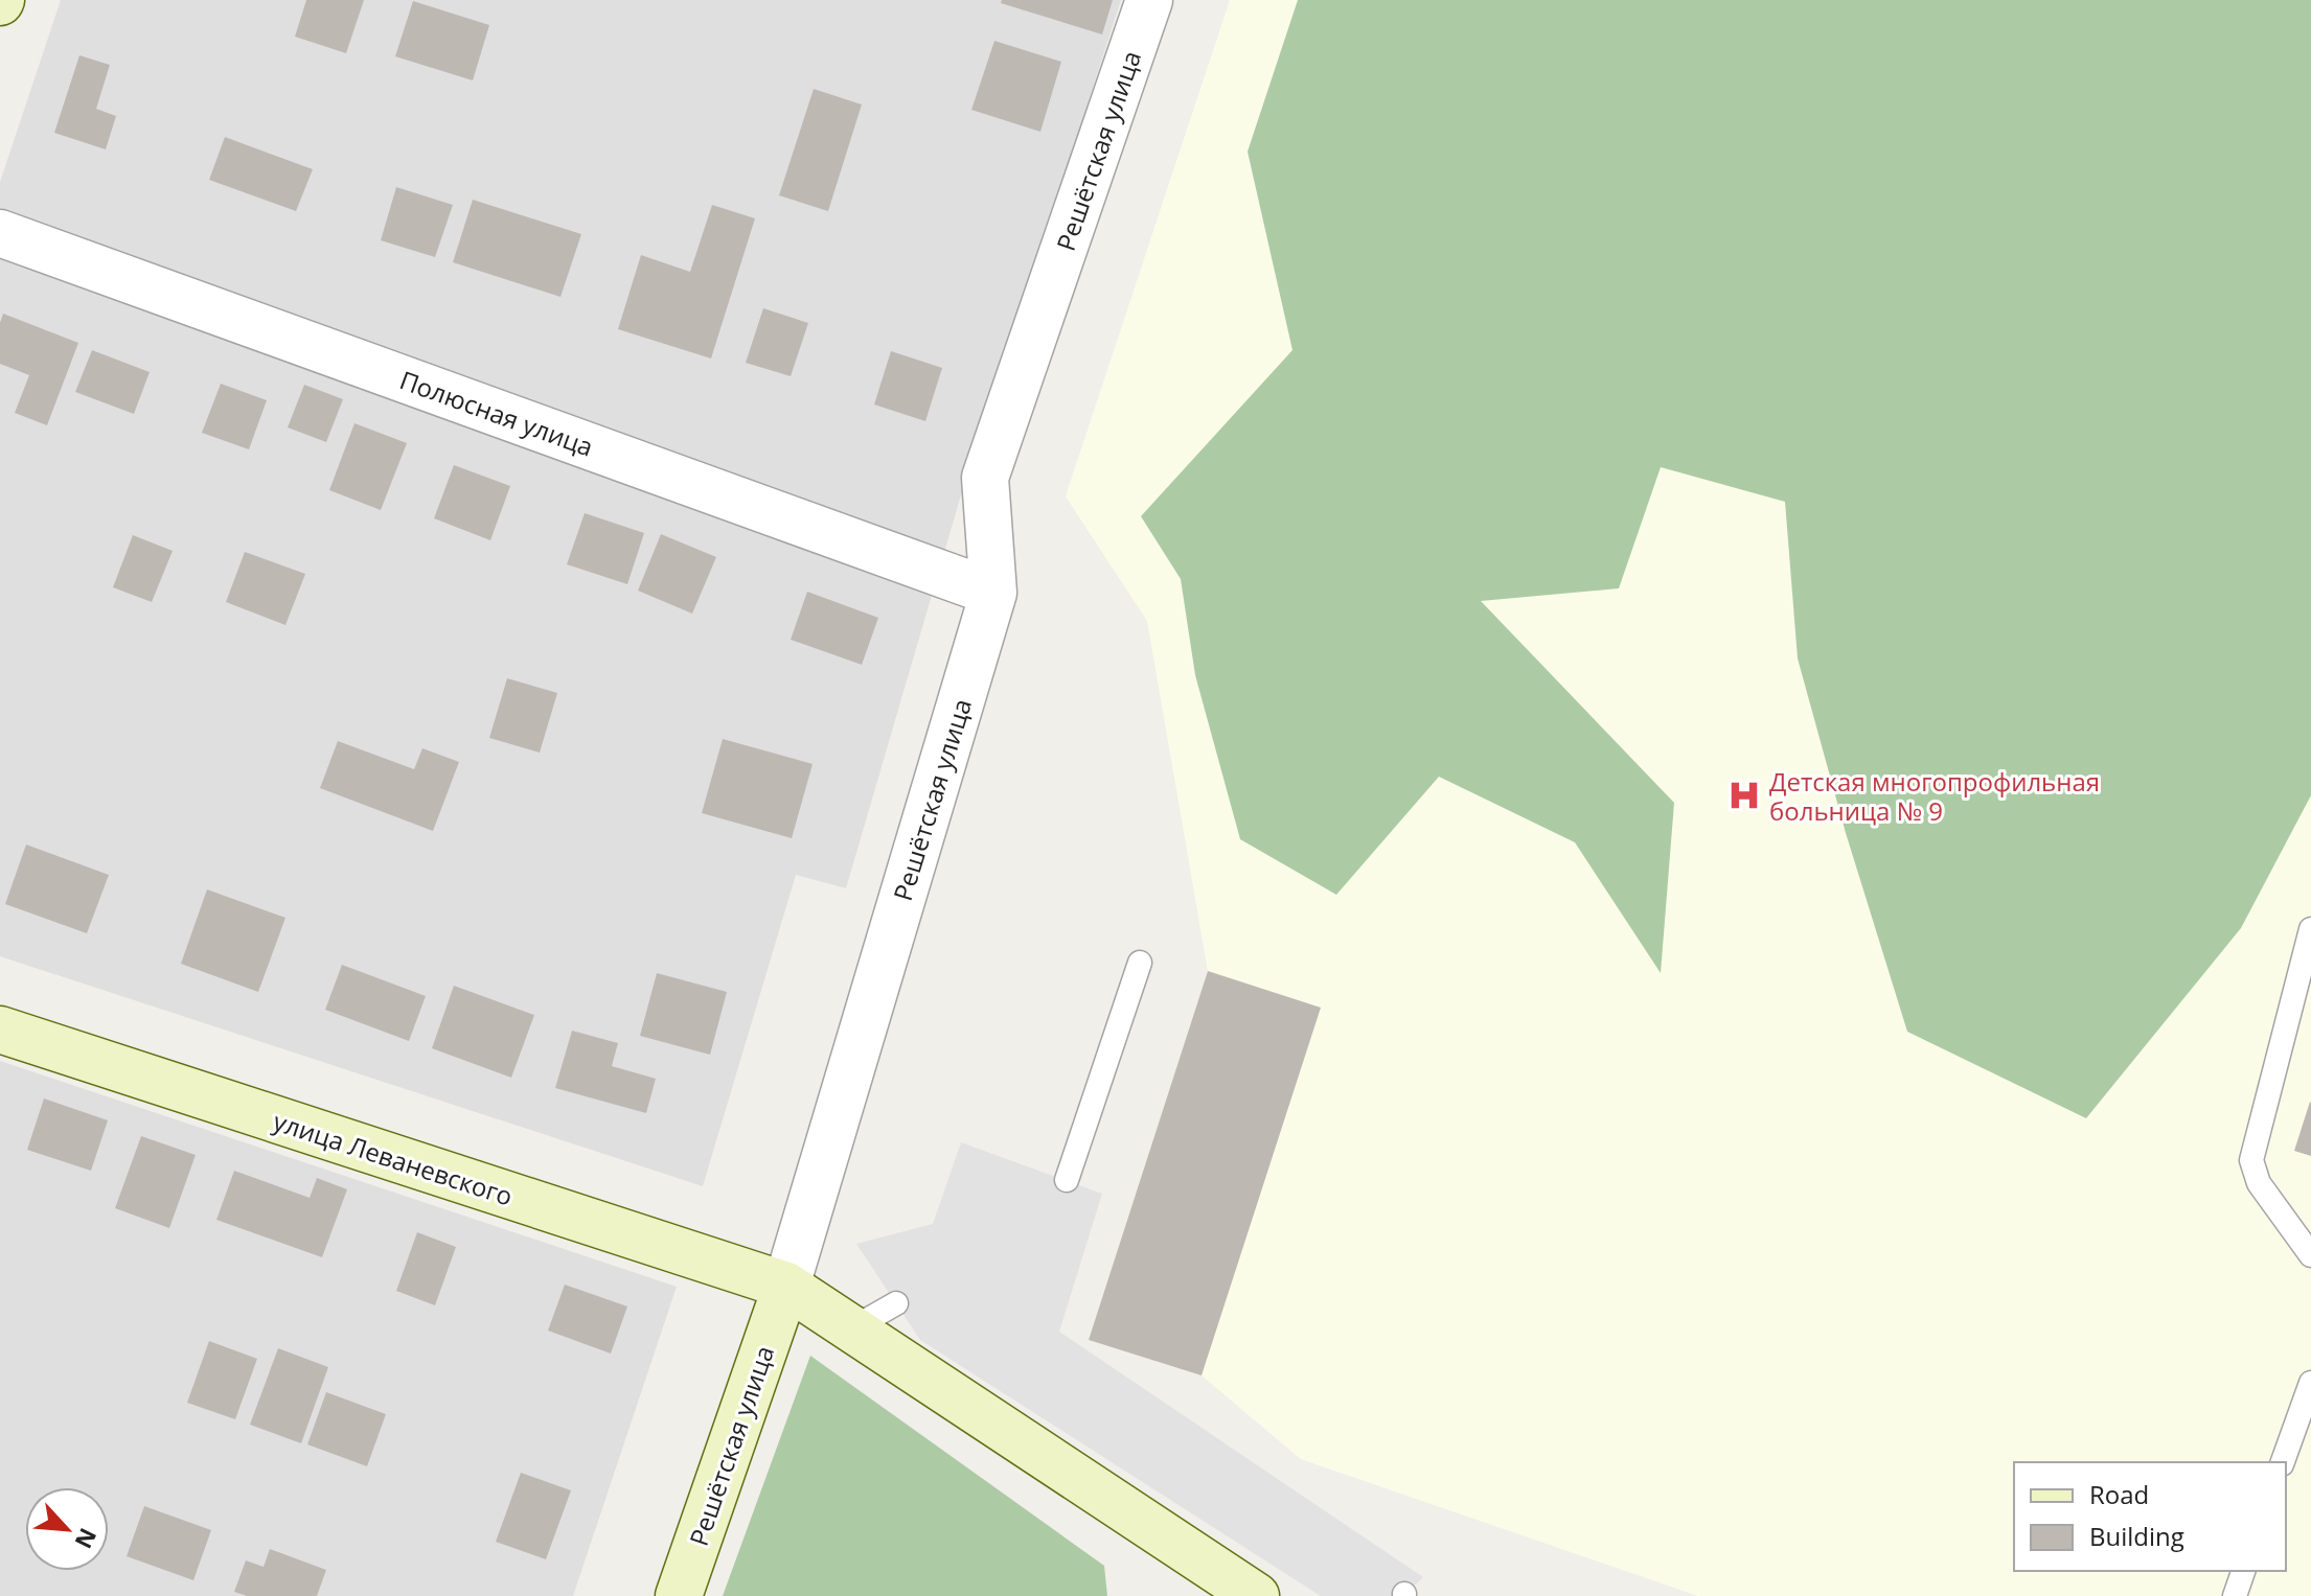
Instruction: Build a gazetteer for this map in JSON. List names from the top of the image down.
{
  "streets": {
    "street": ["Решётская улица", "Полюсная улица", "улица Леваневского"]
  },
  "crossings": [
    ["Решётская улица", "Полюсная улица"],
    ["Решётская улица", "улица Леваневского"]
  ],
  "places": {
    "hospital": ["Детская многопрофильная больница № 9"]
  },
  "legend": ["Road", "Building"],
  "north": "bottom right"
}
